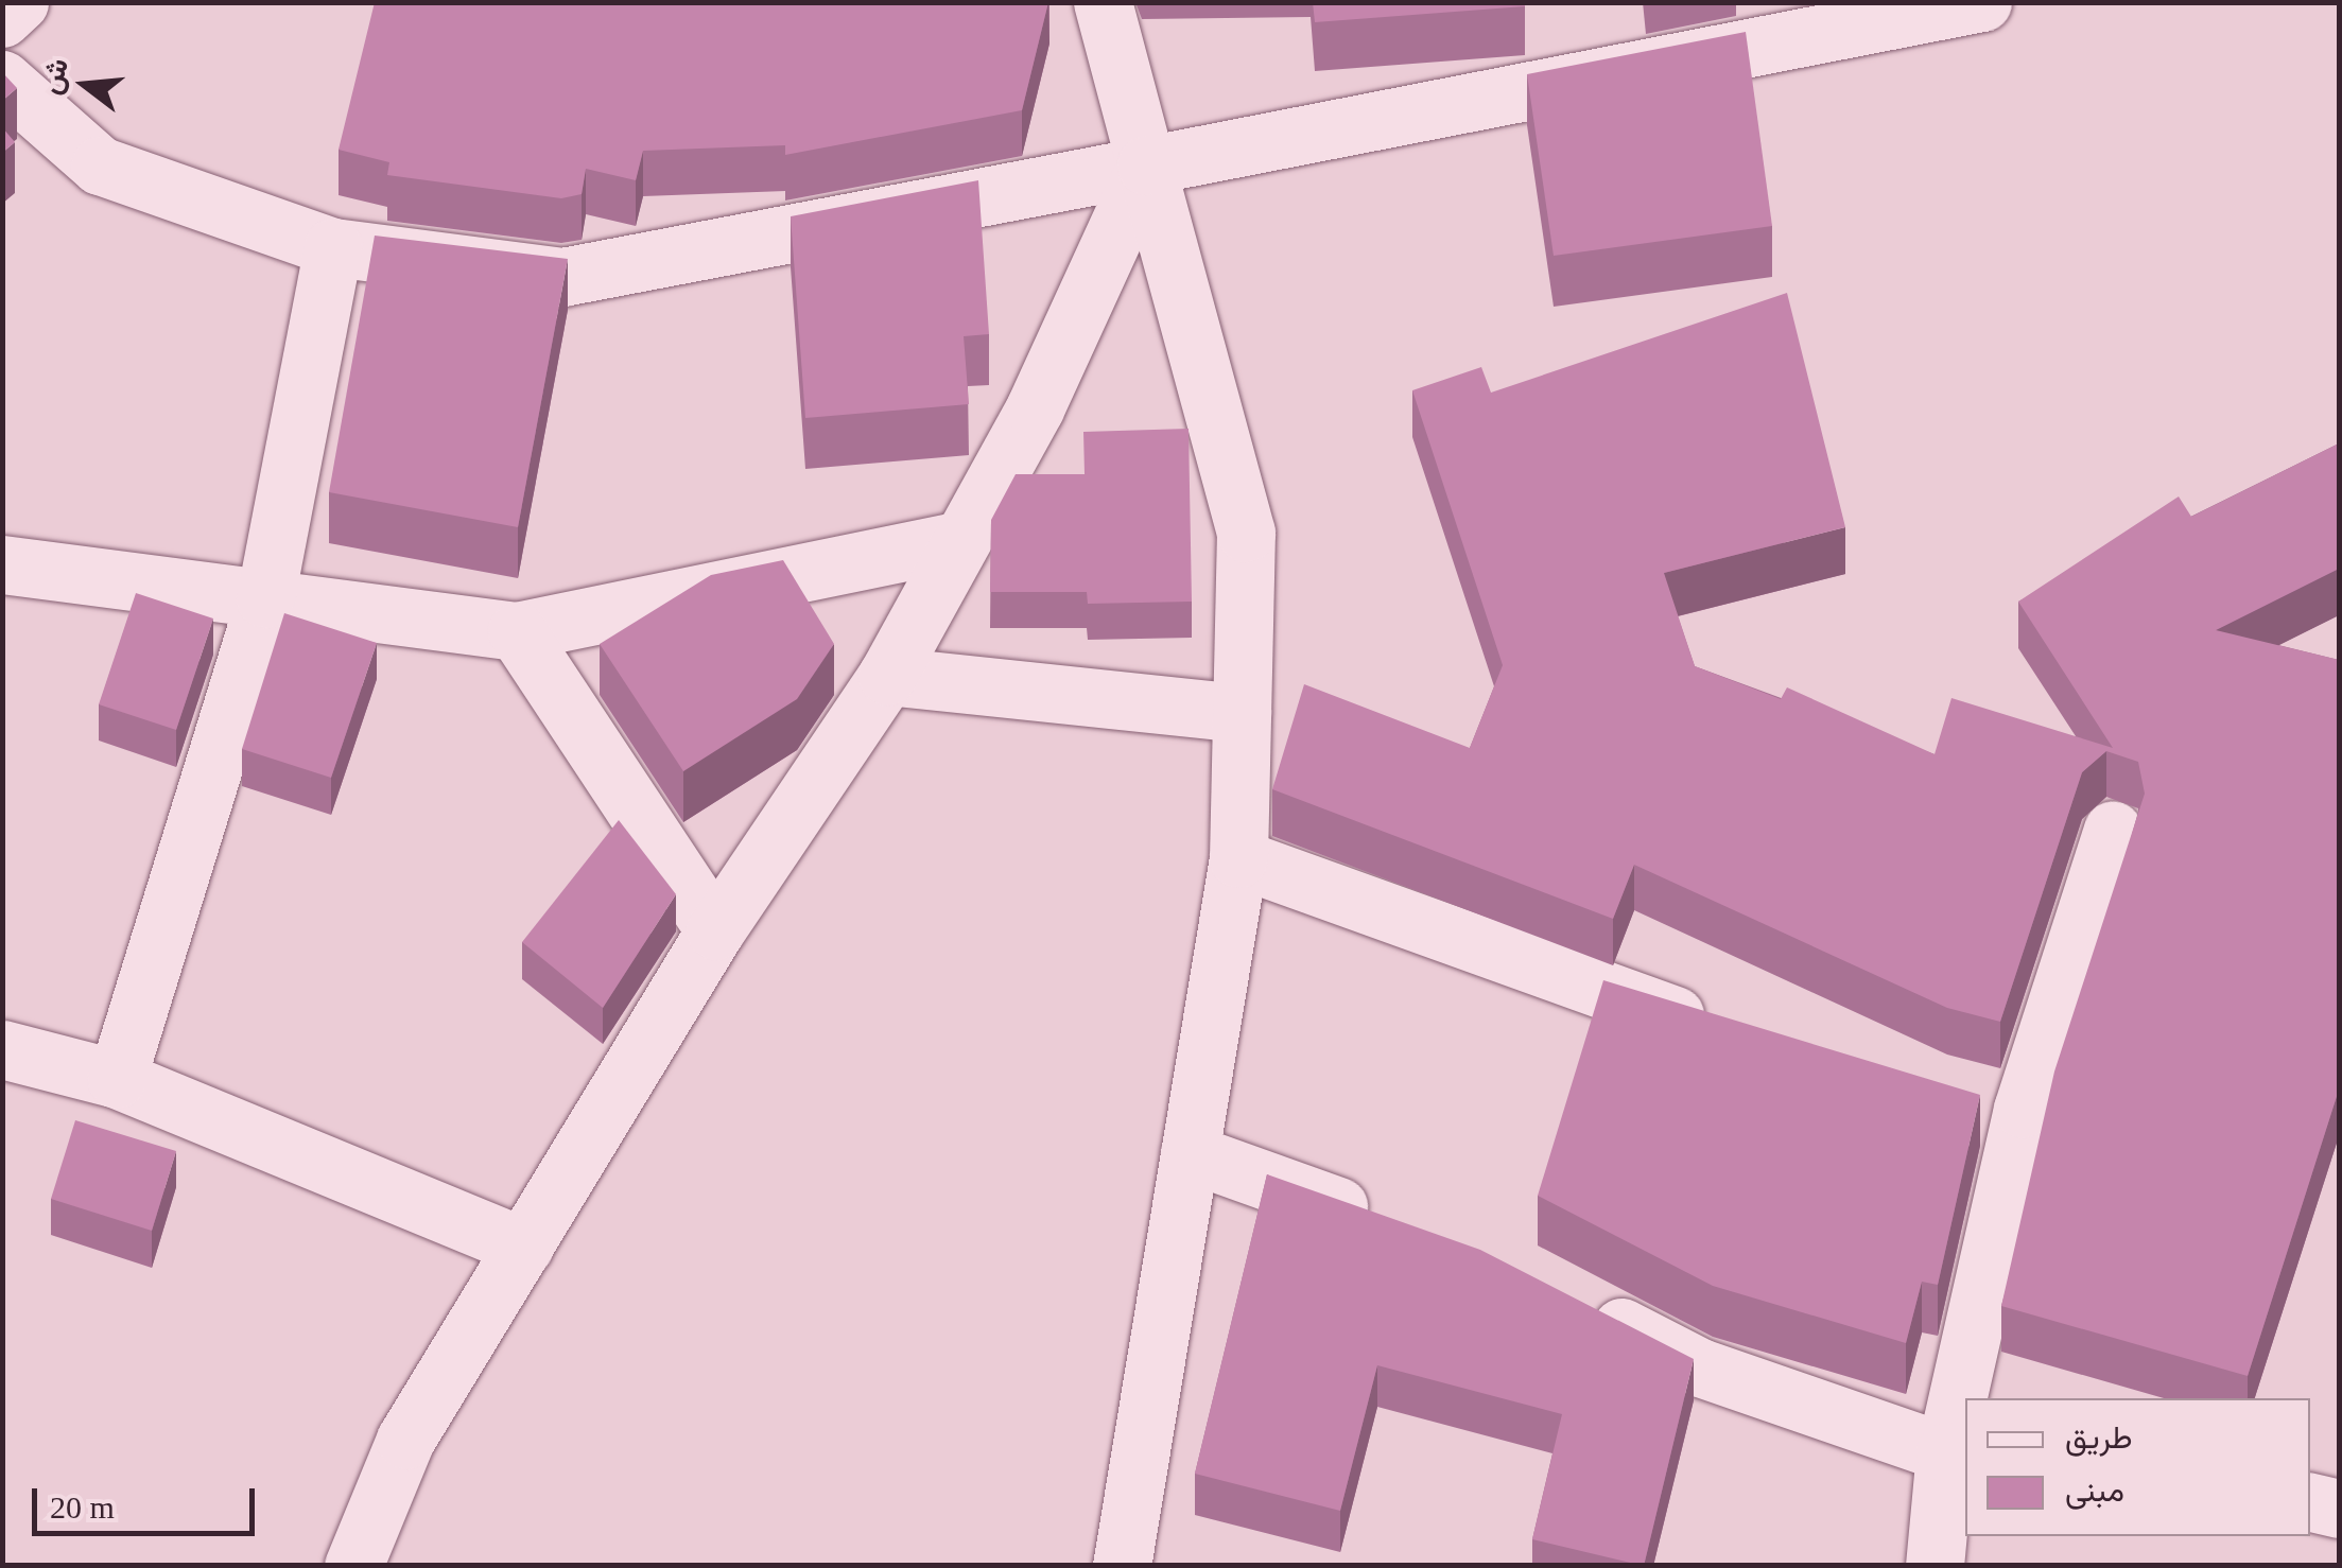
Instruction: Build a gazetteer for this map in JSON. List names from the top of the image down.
{
  "legend": ["طريق", "مبنى"],
  "scale_bar": "20 m",
  "north": "left"
}
